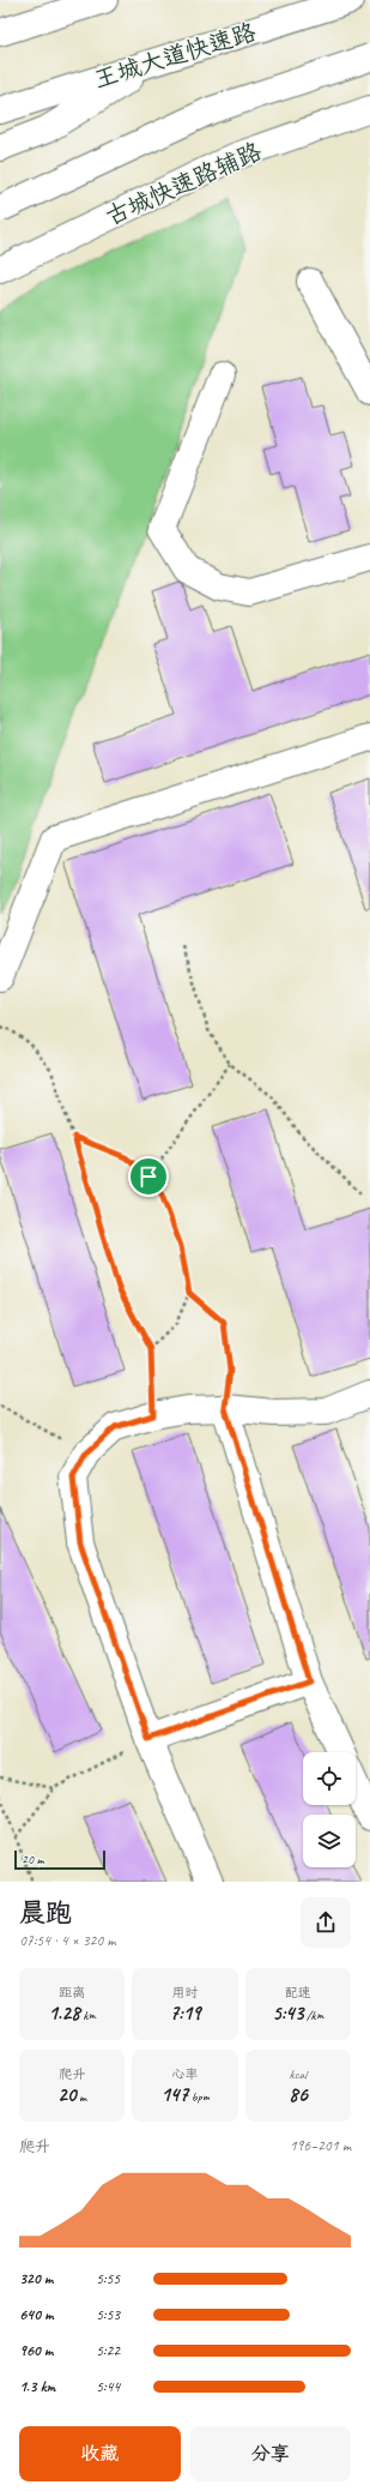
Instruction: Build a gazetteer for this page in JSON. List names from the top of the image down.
{
  "streets": {
    "main road": ["王城大道快速路", "古城快速路辅路"]
  },
  "scale_bar": "20 m",
  "page": {
    "scale": "20 m",
    "heading": ["晨跑", "07:54 · 4 × 320 m"],
    "stats": [
      ["距离", "1.28 km"],
      ["用时", "7:19"],
      ["配速", "5:43 /km"],
      ["爬升", "20 m"],
      ["心率", "147 bpm"],
      ["kcal", "86"]
    ],
    "chart": ["爬升", "196–201 m"],
    "list": [
      {
        "name": "320 m",
        "note": "5:55"
      },
      {
        "name": "640 m",
        "note": "5:53"
      },
      {
        "name": "960 m",
        "note": "5:22"
      },
      {
        "name": "1.3 km",
        "note": "5:44"
      }
    ],
    "buttons": ["收藏", "分享"]
  }
}
